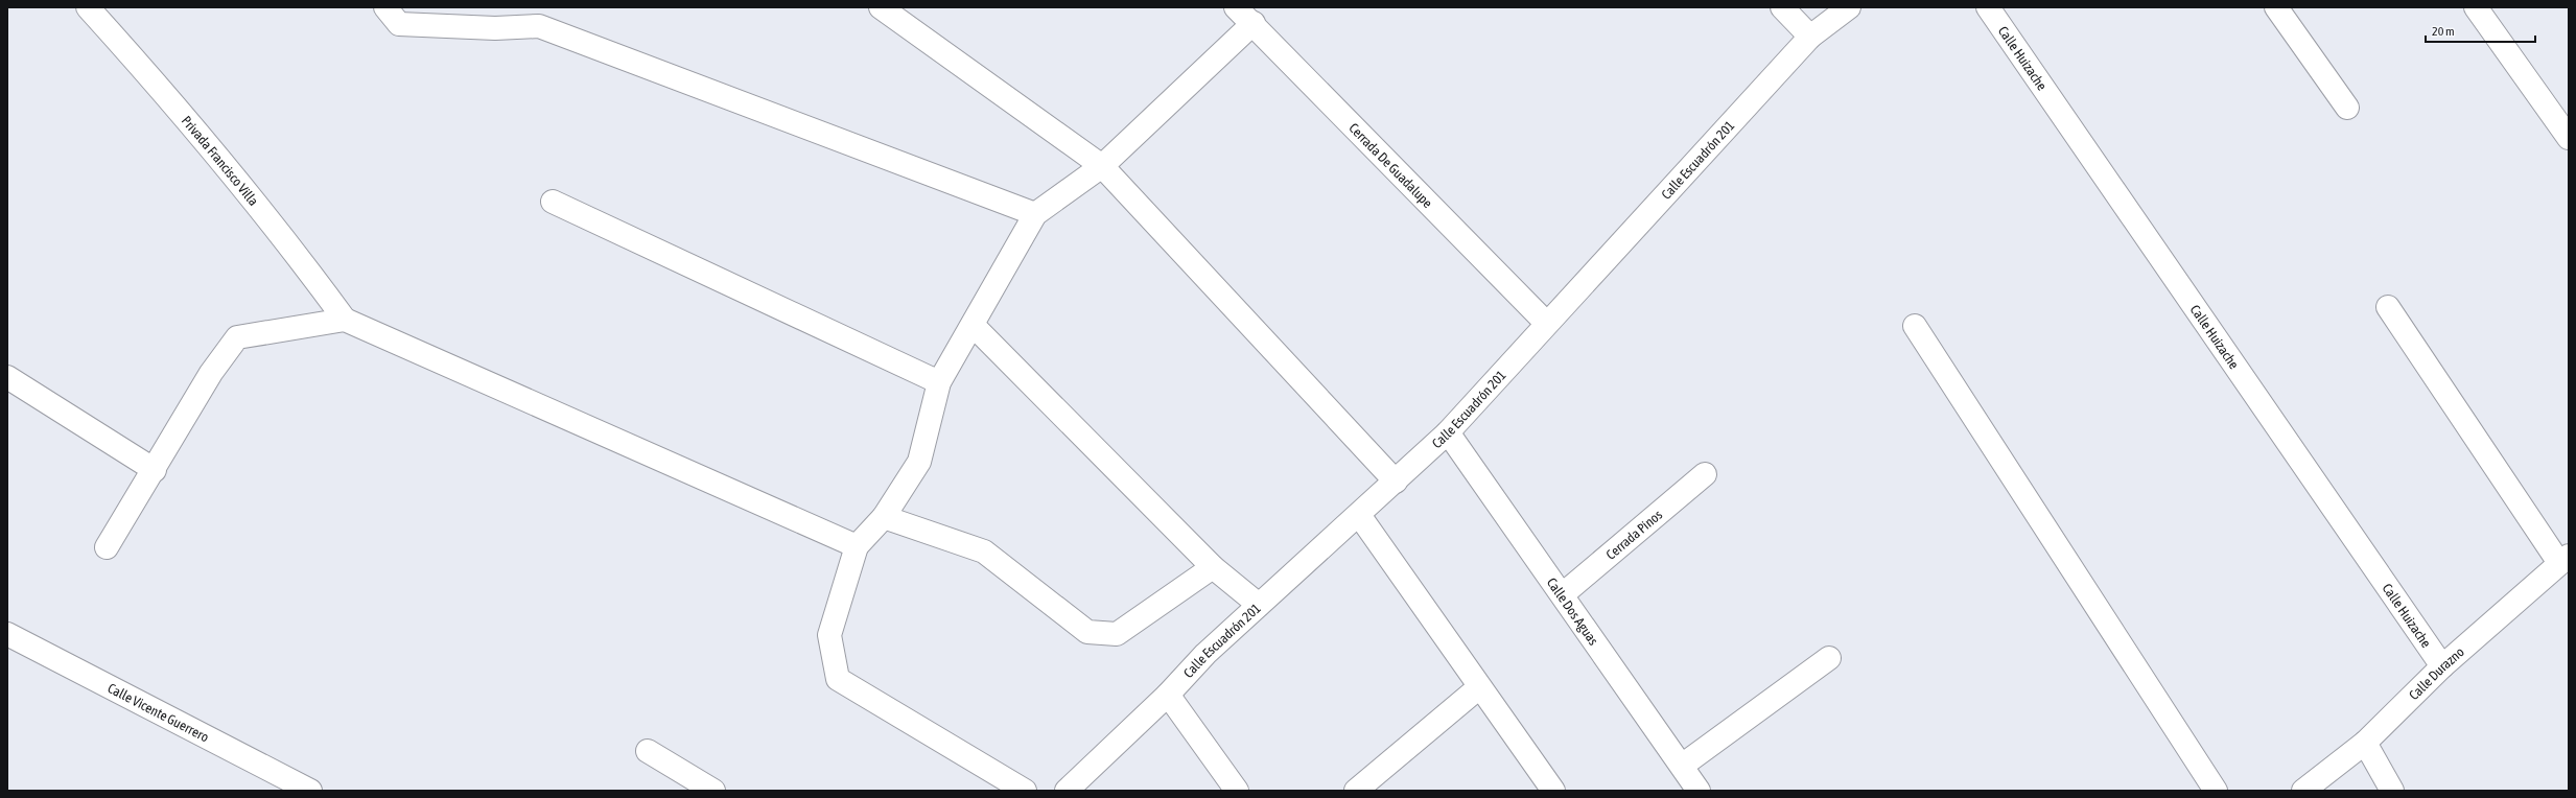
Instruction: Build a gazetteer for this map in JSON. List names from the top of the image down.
{
  "streets": {
    "street": [
      "Calle Huizache",
      "Privada Francisco Villa",
      "Calle Escuadrón 201",
      "Cerrada De Guadalupe",
      "Cerrada Pinos",
      "Calle Dos Aguas",
      "Calle Durazno",
      "Calle Vicente Guerrero"
    ]
  },
  "crossings": [
    ["Calle Huizache", "Calle Durazno"],
    ["Calle Escuadrón 201", "Cerrada De Guadalupe"],
    ["Calle Escuadrón 201", "Calle Dos Aguas"],
    ["Cerrada Pinos", "Calle Dos Aguas"]
  ],
  "scale_bar": "20 m"
}
